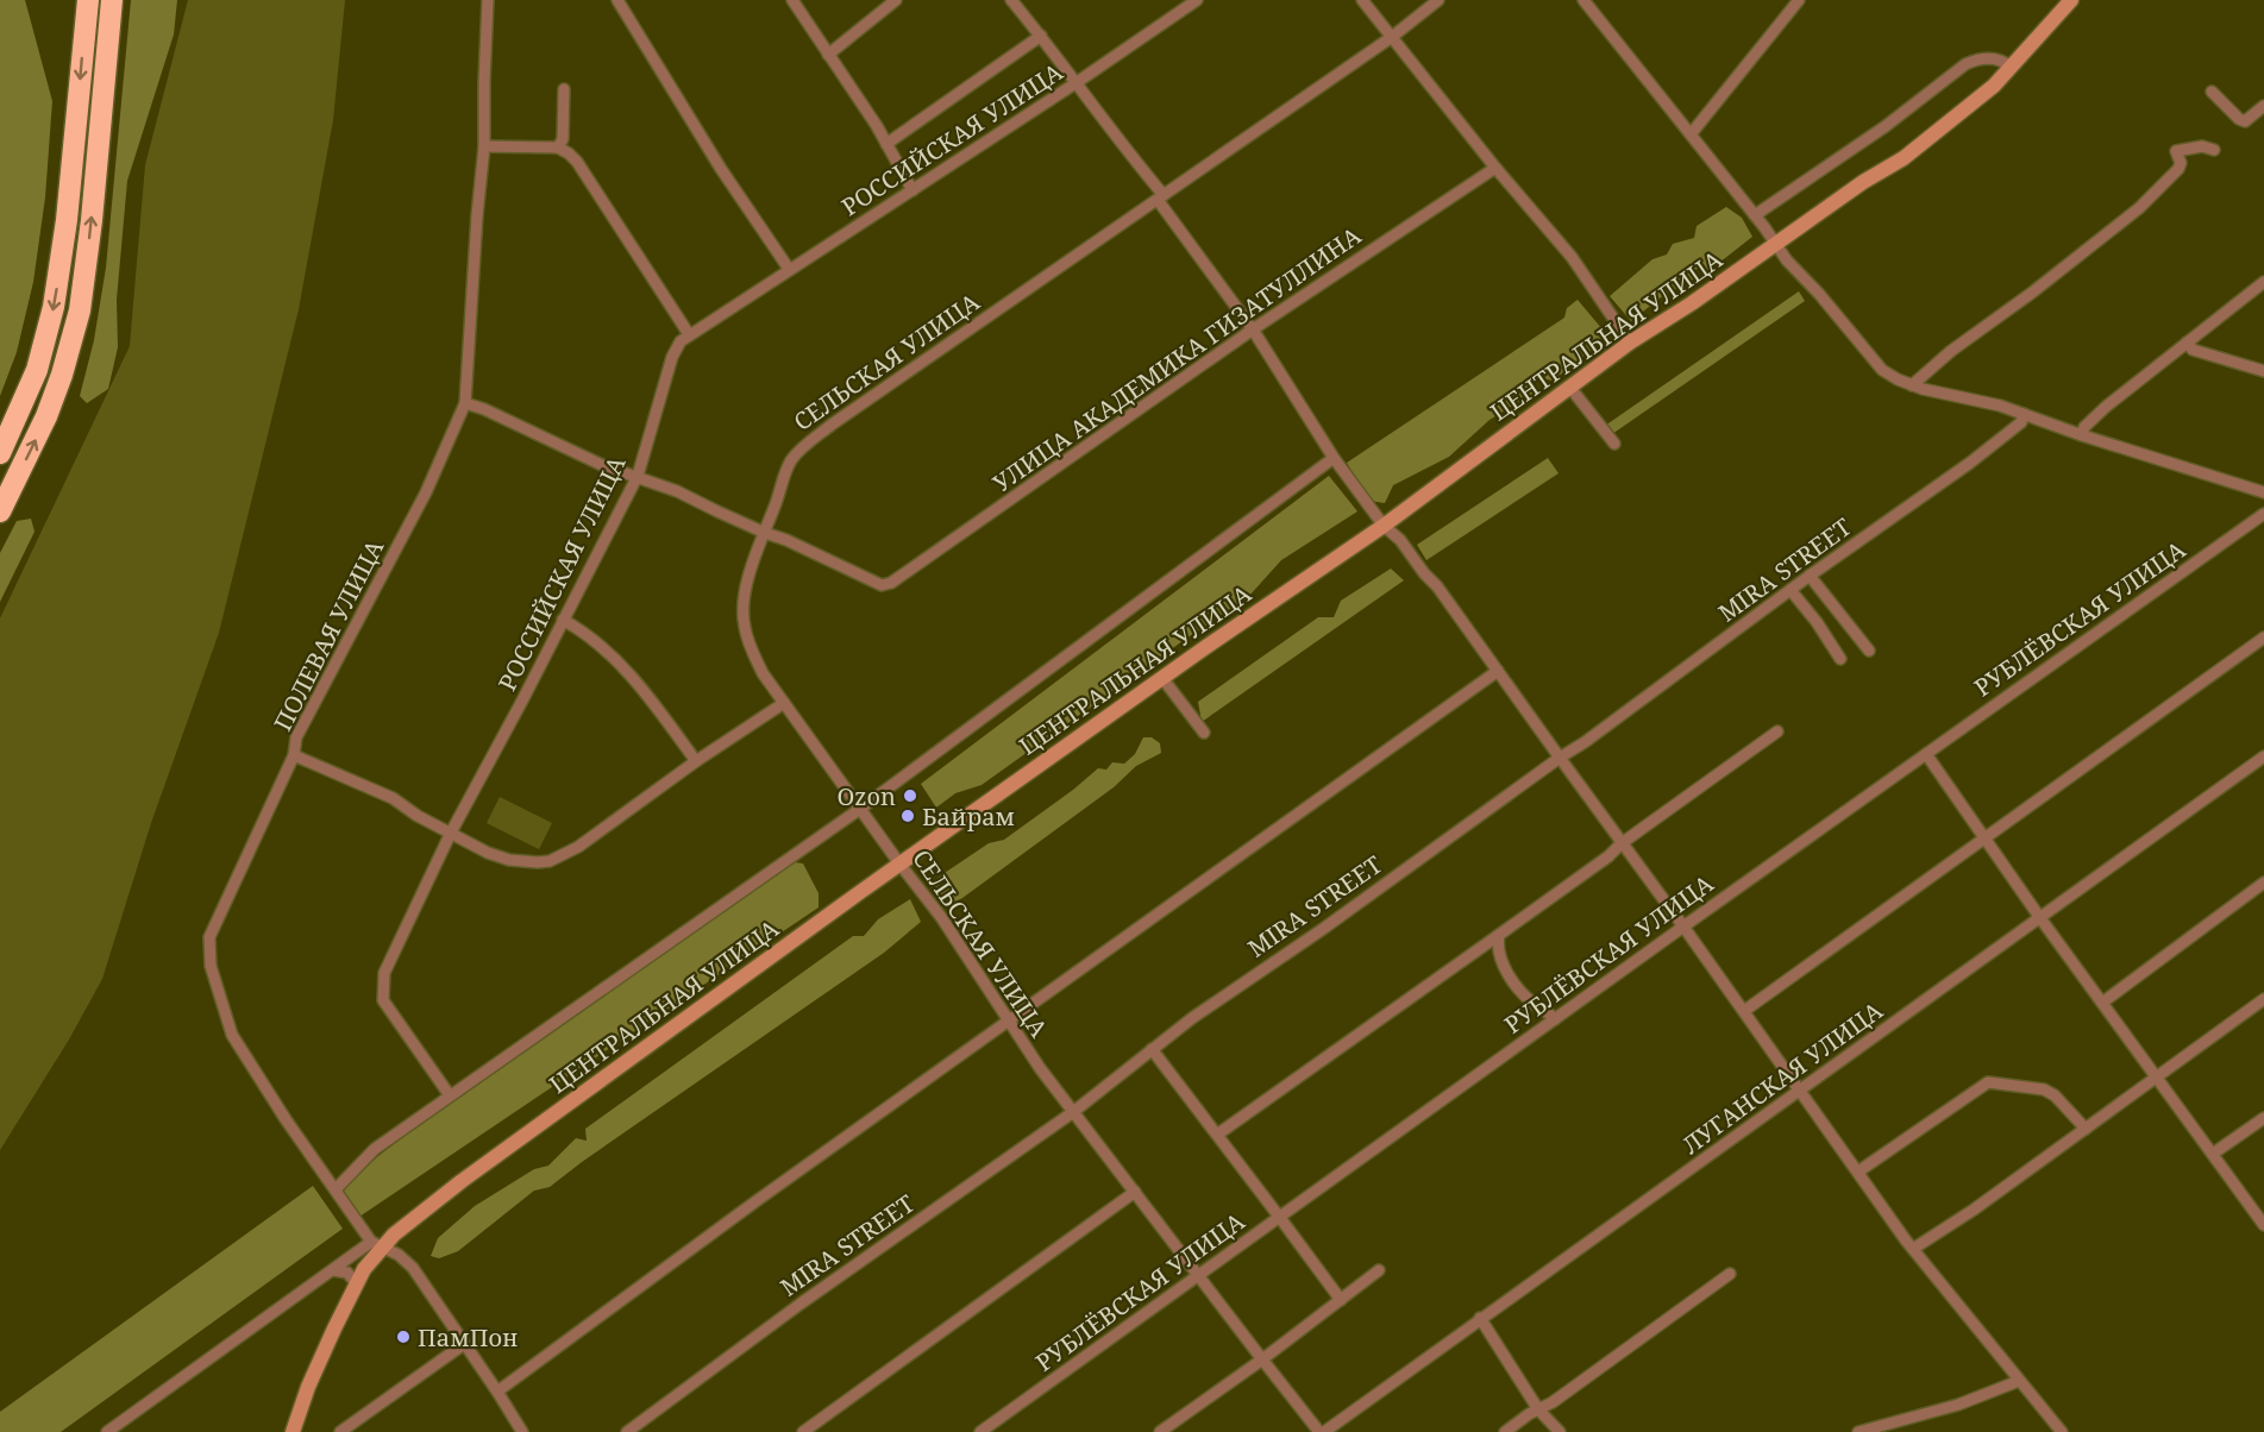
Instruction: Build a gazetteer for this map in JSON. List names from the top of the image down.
{
  "streets": {
    "street": [
      "РОССИЙСКАЯ УЛИЦА",
      "ЦЕНТРАЛЬНАЯ УЛИЦА",
      "УЛИЦА АКАДЕМИКА ГИЗАТУЛЛИНА",
      "СЕЛЬСКАЯ УЛИЦА",
      "MIRA STREET",
      "РУБЛЁВСКАЯ УЛИЦА",
      "ПОЛЕВАЯ УЛИЦА",
      "ЛУГАНСКАЯ УЛИЦА"
    ]
  },
  "crossings": [
    ["ЦЕНТРАЛЬНАЯ УЛИЦА", "СЕЛЬСКАЯ УЛИЦА"],
    ["ЦЕНТРАЛЬНАЯ УЛИЦА", "ПОЛЕВАЯ УЛИЦА"],
    ["УЛИЦА АКАДЕМИКА ГИЗАТУЛЛИНА", "СЕЛЬСКАЯ УЛИЦА"],
    ["СЕЛЬСКАЯ УЛИЦА", "MIRA STREET"],
    ["СЕЛЬСКАЯ УЛИЦА", "РУБЛЁВСКАЯ УЛИЦА"],
    ["СЕЛЬСКАЯ УЛИЦА", "ЛУГАНСКАЯ УЛИЦА"]
  ],
  "places": ["Ozon", "Байрам", "ПамПон"]
}
